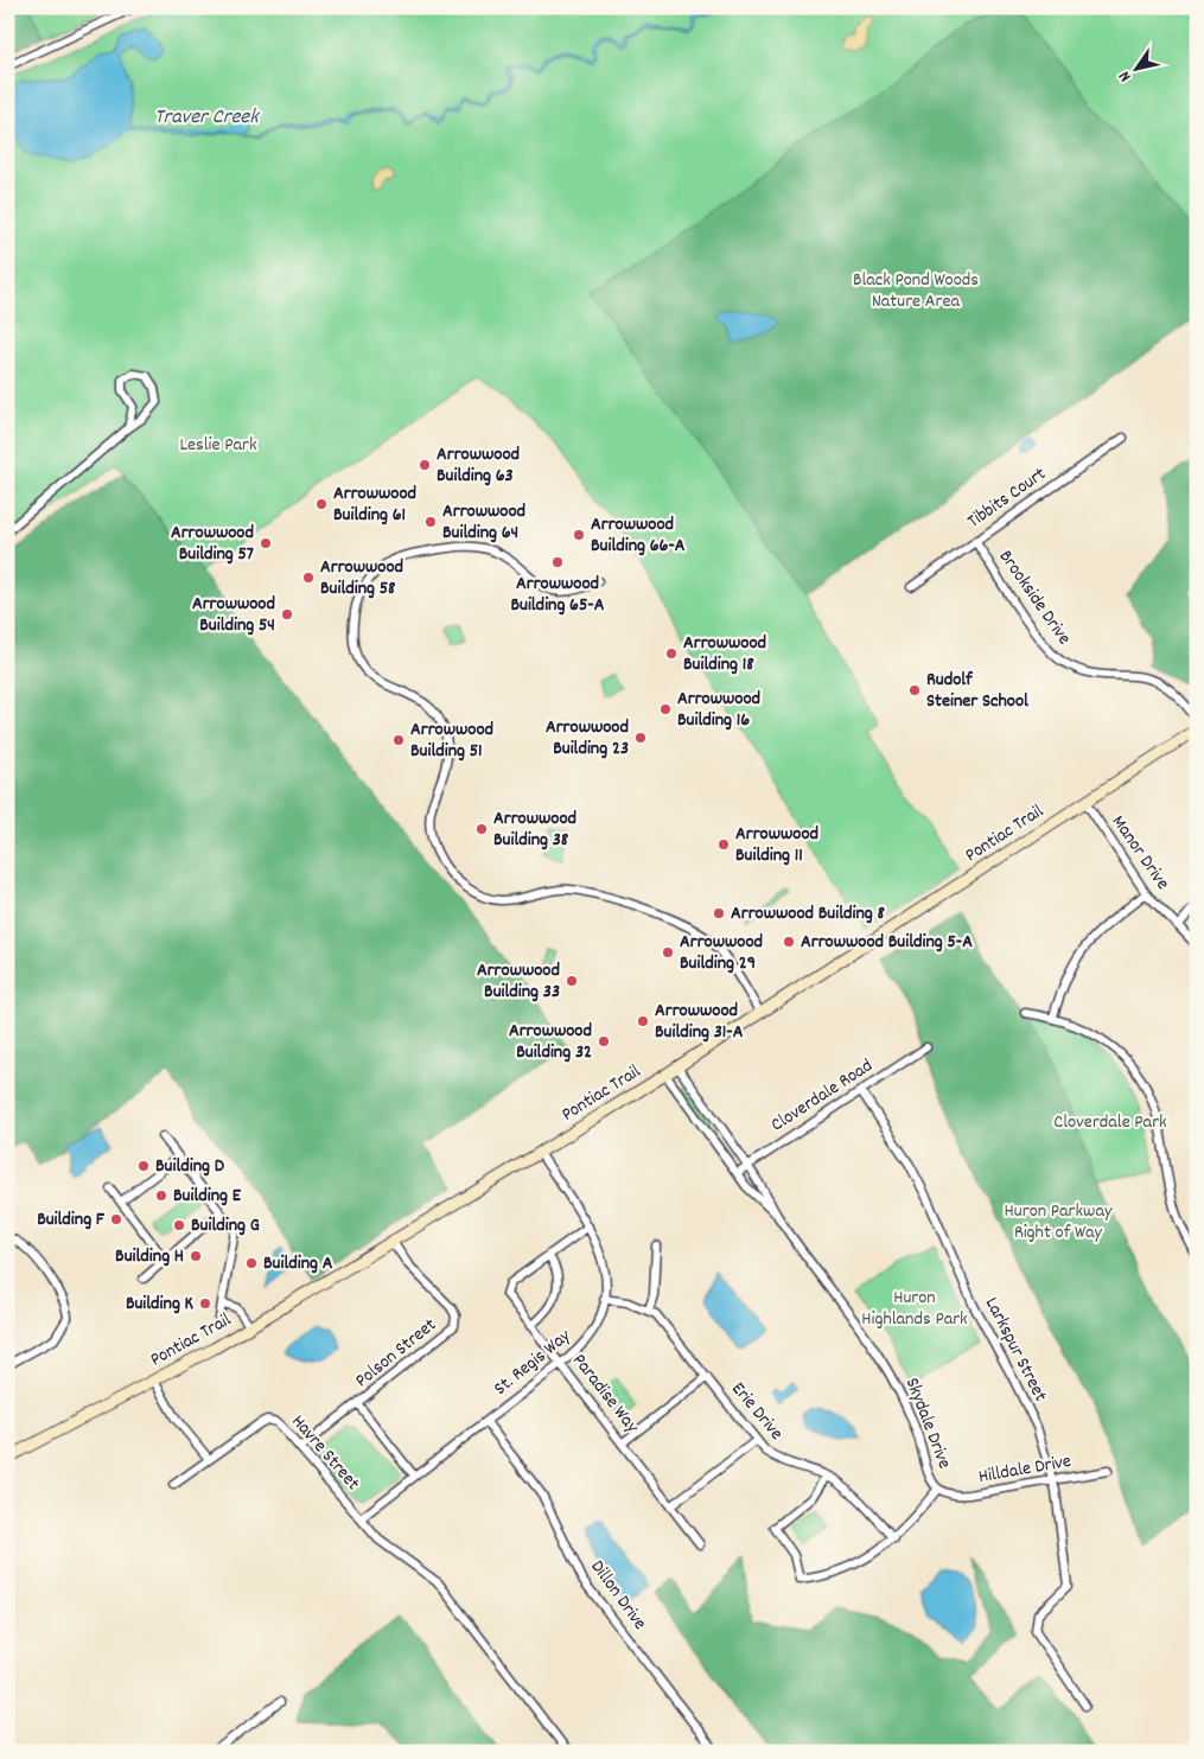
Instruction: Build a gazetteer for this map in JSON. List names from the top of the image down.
{
  "streets": {
    "main road": ["Pontiac Trail"],
    "street": [
      "Tibbits Court",
      "Brookside Drive",
      "Manor Drive",
      "Cloverdale Road",
      "Larkspur Street",
      "Polson Street",
      "St. Regis Way",
      "Paradise Way",
      "Erie Drive",
      "Skydale Drive",
      "Havre Street",
      "Hilldale Drive",
      "Dillon Drive"
    ]
  },
  "crossings": [
    ["Tibbits Court", "Brookside Drive"],
    ["Pontiac Trail", "Manor Drive"],
    ["Pontiac Trail", "Polson Street"],
    ["Pontiac Trail", "St. Regis Way"],
    ["Pontiac Trail", "Skydale Drive"],
    ["Cloverdale Road", "Larkspur Street"],
    ["Cloverdale Road", "Skydale Drive"],
    ["Larkspur Street", "Hilldale Drive"],
    ["Polson Street", "Havre Street"],
    ["St. Regis Way", "Paradise Way"],
    ["St. Regis Way", "Erie Drive"],
    ["St. Regis Way", "Havre Street"],
    ["St. Regis Way", "Dillon Drive"],
    ["Skydale Drive", "Hilldale Drive"]
  ],
  "water": ["Traver Creek"],
  "parks": [
    "Black Pond Woods Nature Area",
    "Leslie Park",
    "Cloverdale Park",
    "Huron Parkway Right of Way",
    "Huron Highlands Park"
  ],
  "places": [
    "Arrowwood Building 63",
    "Arrowwood Building 61",
    "Arrowwood Building 64",
    "Arrowwood Building 66-A",
    "Arrowwood Building 57",
    "Arrowwood Building 65-A",
    "Arrowwood Building 58",
    "Arrowwood Building 54",
    "Arrowwood Building 18",
    "Rudolf Steiner School",
    "Arrowwood Building 16",
    "Arrowwood Building 23",
    "Arrowwood Building 51",
    "Arrowwood Building 38",
    "Arrowwood Building 11",
    "Arrowwood Building 8",
    "Arrowwood Building 5-A",
    "Arrowwood Building 29",
    "Arrowwood Building 33",
    "Arrowwood Building 31-A",
    "Arrowwood Building 32",
    "Building D",
    "Building E",
    "Building F",
    "Building G",
    "Building H",
    "Building A",
    "Building K"
  ],
  "north": "bottom left"
}
